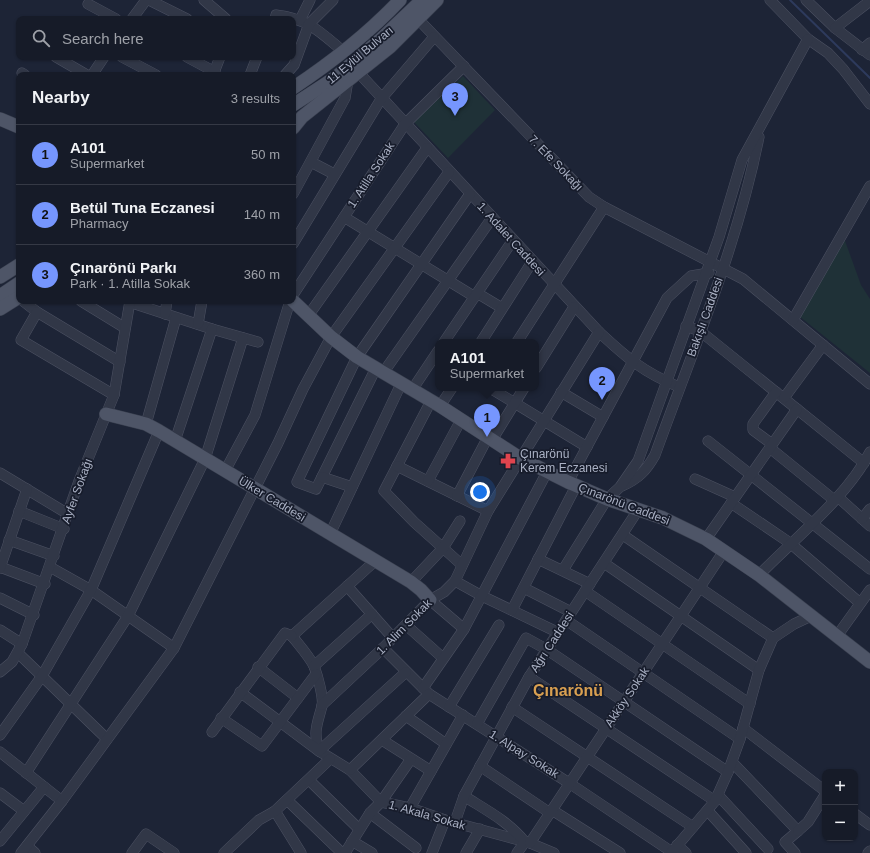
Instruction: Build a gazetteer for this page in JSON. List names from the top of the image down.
{
  "streets": {
    "main road": ["11 Eylül Bulvarı", "Ülker Caddesi", "Çınarönü Caddesi"],
    "street": [
      "7. Efe Sokağı",
      "1. Atilla Sokak",
      "1. Adalet Caddesi",
      "Bakışlı Caddesi",
      "Ayfer Sokağı",
      "1. Alim Sokak",
      "Ağrı Caddesi",
      "Akköy Sokak",
      "1. Alpay Sokak",
      "1. Akala Sokak"
    ]
  },
  "crossings": [
    ["7. Efe Sokağı", "1. Atilla Sokak"],
    ["7. Efe Sokağı", "Bakışlı Caddesi"],
    ["1. Atilla Sokak", "1. Adalet Caddesi"],
    ["1. Adalet Caddesi", "Bakışlı Caddesi"],
    ["1. Adalet Caddesi", "1. Alim Sokak"],
    ["Bakışlı Caddesi", "Çınarönü Caddesi"],
    ["Ayfer Sokağı", "Ülker Caddesi"],
    ["Ülker Caddesi", "1. Alim Sokak"],
    ["Çınarönü Caddesi", "1. Alim Sokak"],
    ["Çınarönü Caddesi", "Ağrı Caddesi"],
    ["Çınarönü Caddesi", "Akköy Sokak"],
    ["1. Alim Sokak", "1. Alpay Sokak"],
    ["Ağrı Caddesi", "1. Alpay Sokak"],
    ["Ağrı Caddesi", "1. Akala Sokak"],
    ["Akköy Sokak", "1. Alpay Sokak"],
    ["Akköy Sokak", "1. Akala Sokak"]
  ],
  "districts": ["Çınarönü"],
  "places": {
    "pharmacy": ["Çınarönü Kerem Eczanesi"]
  },
  "page": {
    "search": "Search here",
    "heading": ["Nearby", "3 results"],
    "pins": ["3", "2", "1"],
    "list": [
      {
        "mark": "1",
        "name": "A101",
        "note": "Supermarket",
        "value": "50 m"
      },
      {
        "mark": "2",
        "name": "Betül Tuna Eczanesi",
        "note": "Pharmacy",
        "value": "140 m"
      },
      {
        "mark": "3",
        "name": "Çınarönü Parkı",
        "note": "Park · 1. Atilla Sokak",
        "value": "360 m"
      }
    ],
    "popup": ["A101", "Supermarket"],
    "map_buttons": ["+", "−"]
  }
}
